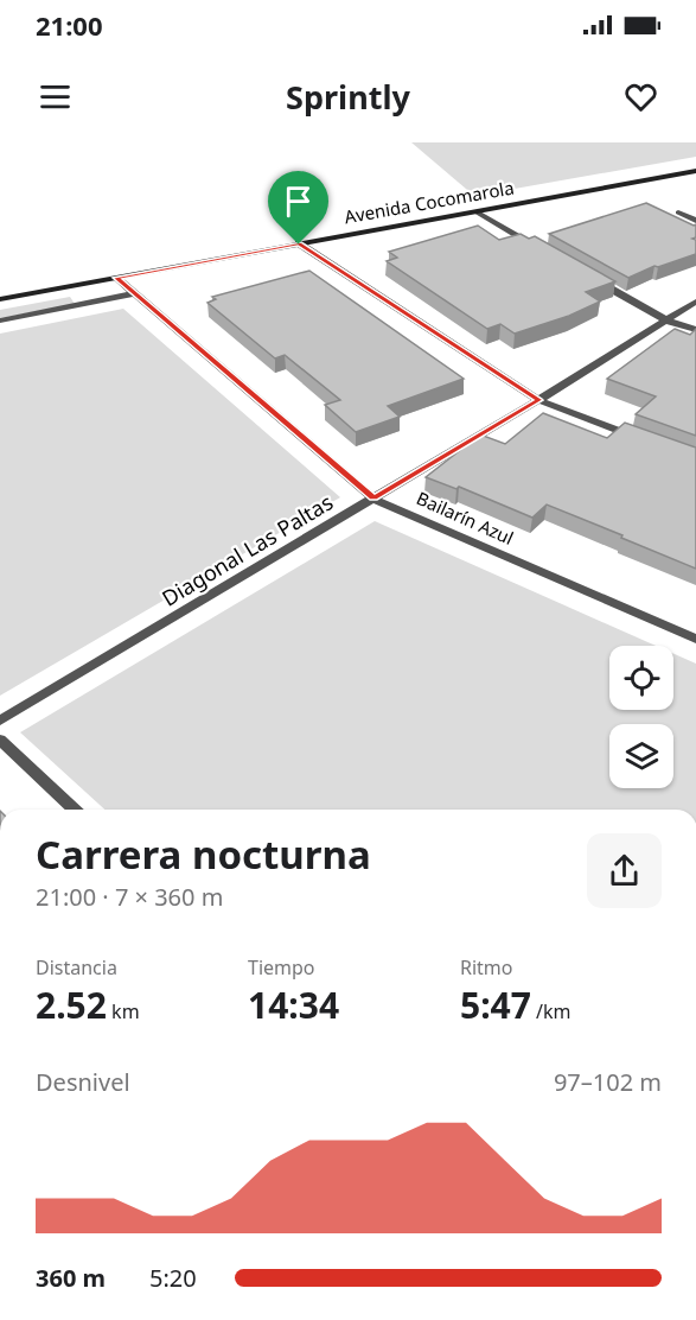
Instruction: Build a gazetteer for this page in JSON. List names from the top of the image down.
{
  "streets": {
    "main road": ["Avenida Cocomarola"],
    "street": ["Bailarín Azul", "Diagonal Las Paltas"]
  },
  "crossings": [
    ["Avenida Cocomarola", "Bailarín Azul"],
    ["Bailarín Azul", "Diagonal Las Paltas"]
  ],
  "page": {
    "status": "21:00",
    "header": "Sprintly",
    "heading": ["Carrera nocturna", "21:00 · 7 × 360 m"],
    "stats": [
      ["Distancia", "2.52 km"],
      ["Tiempo", "14:34"],
      ["Ritmo", "5:47 /km"]
    ],
    "chart": ["Desnivel", "97–102 m"],
    "list": [
      {
        "name": "360 m",
        "note": "5:20"
      }
    ]
  }
}
